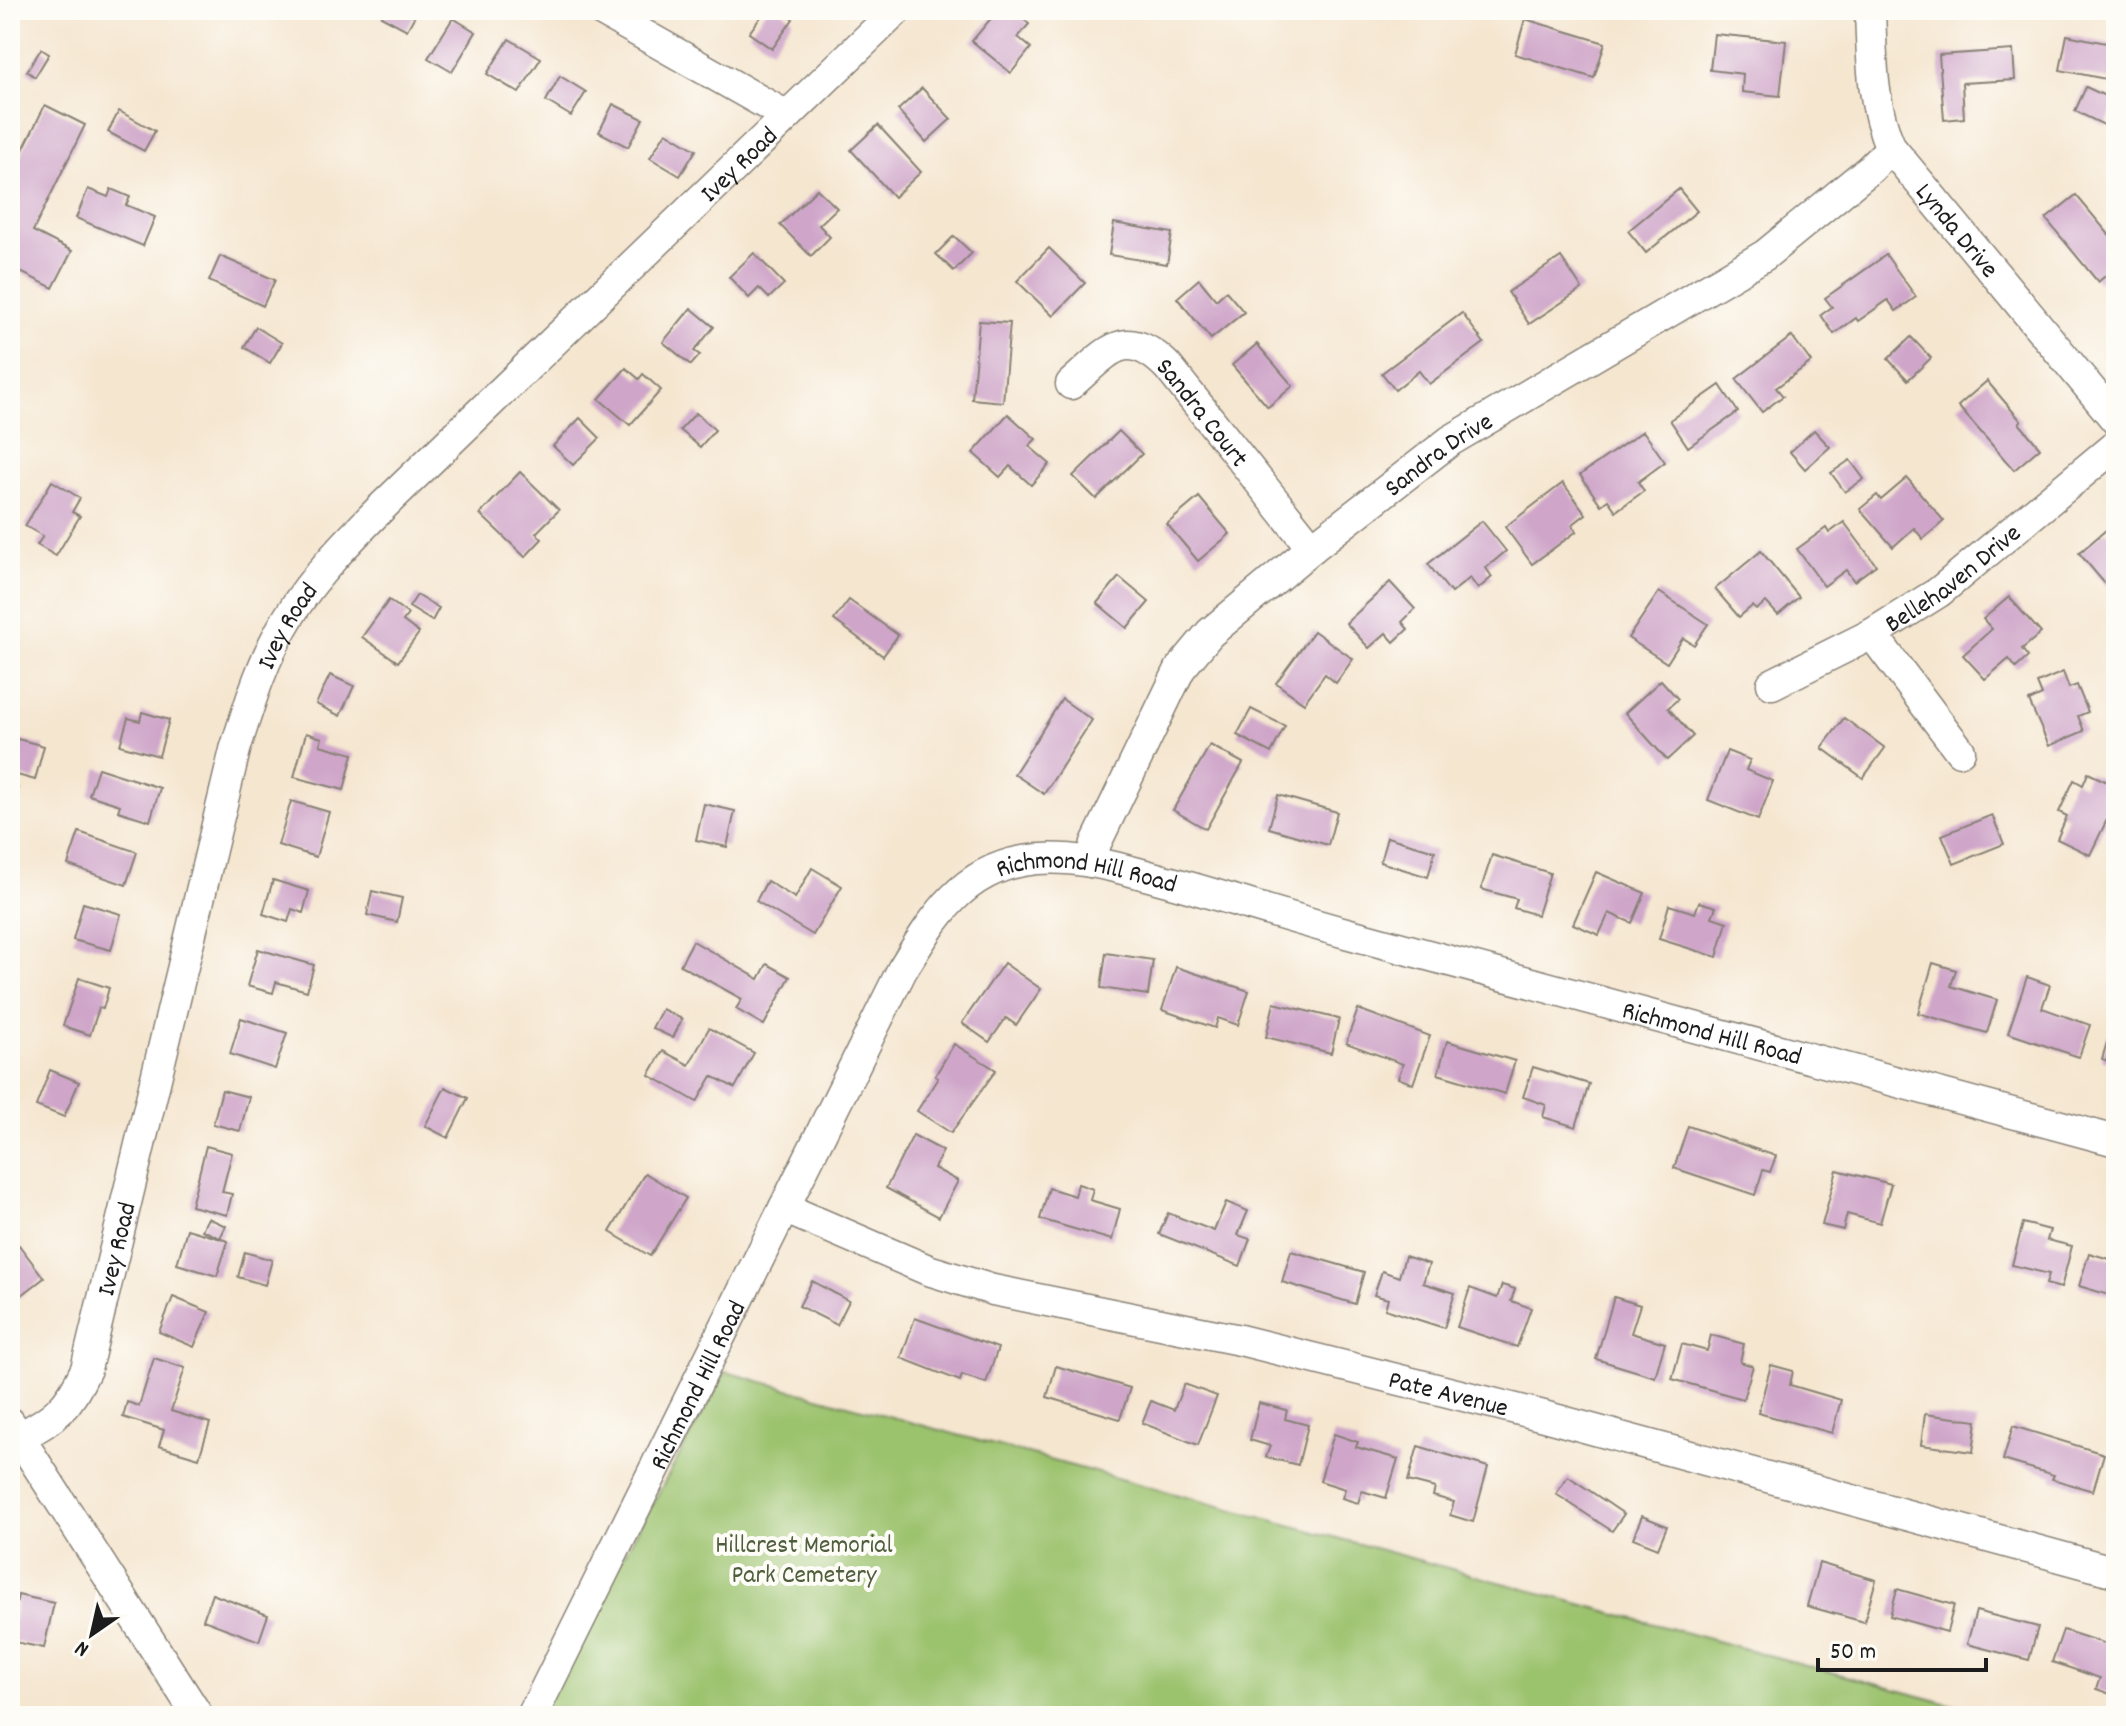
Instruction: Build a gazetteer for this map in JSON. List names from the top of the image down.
{
  "streets": {
    "street": [
      "Ivey Road",
      "Lynda Drive",
      "Sandra Court",
      "Sandra Drive",
      "Bellehaven Drive",
      "Richmond Hill Road",
      "Pate Avenue"
    ]
  },
  "crossings": [
    ["Lynda Drive", "Sandra Drive"],
    ["Sandra Court", "Sandra Drive"],
    ["Sandra Drive", "Richmond Hill Road"],
    ["Richmond Hill Road", "Pate Avenue"]
  ],
  "parks": ["Hillcrest Memorial Park Cemetery"],
  "scale_bar": "50 m",
  "north": "bottom left"
}
